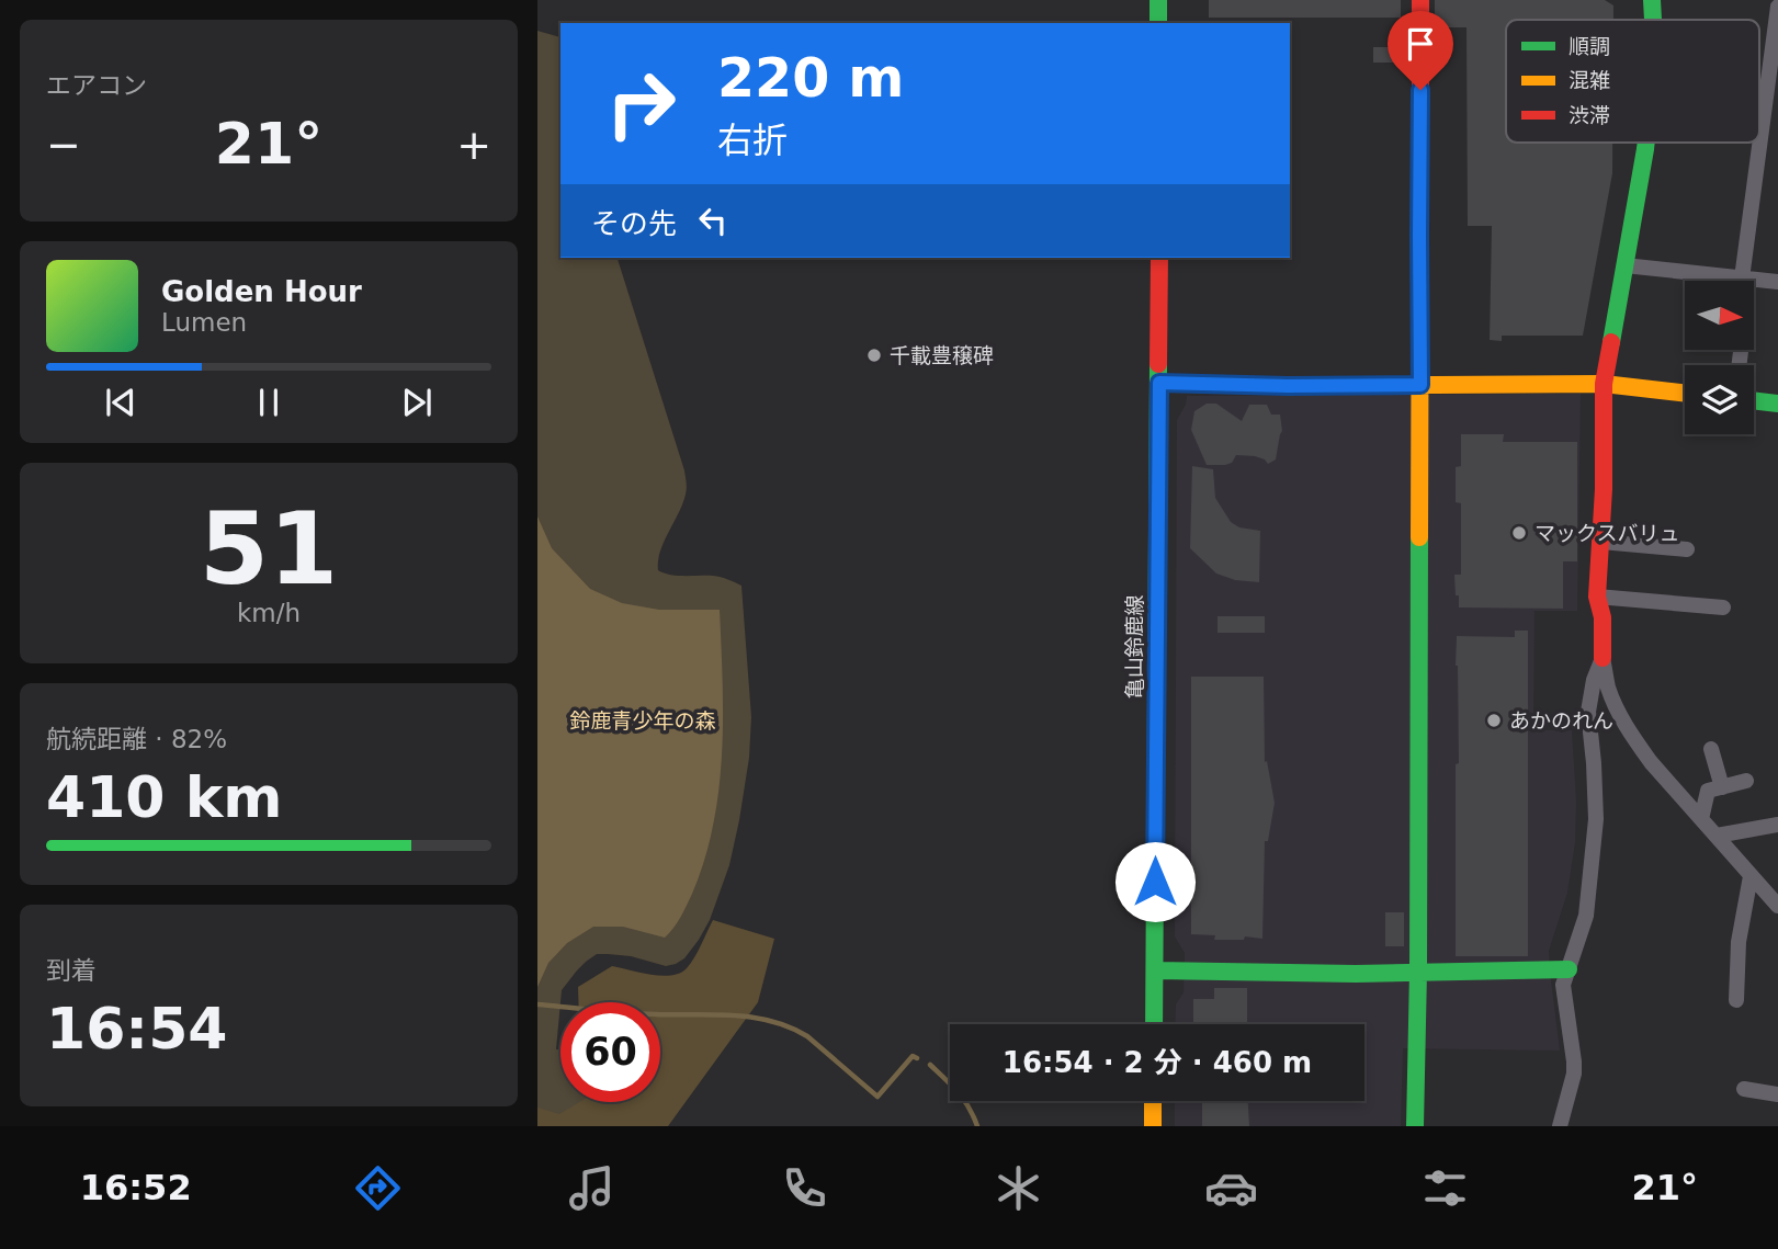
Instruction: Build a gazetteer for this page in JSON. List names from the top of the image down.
{
  "streets": {
    "street": ["亀山鈴鹿線"]
  },
  "parks": ["鈴鹿青少年の森"],
  "places": ["千載豊穣碑", "マックスバリュ", "あかのれん"],
  "legend": ["順調", "混雑", "渋滞"],
  "north": "right",
  "page": {
    "tile": [
      "エアコン",
      ["51", "km/h"],
      ["航続距離 · 82%", "410 km"],
      ["到着", "16:54"]
    ],
    "turn": ["220 m", "右折"],
    "heat": ["−", "21°", "+"],
    "then": "その先",
    "song": ["Golden Hour", "Lumen"],
    "limit": "60",
    "trip": "16:54 · 2 分 · 460 m",
    "tabs": ["16:52", "21°"]
  }
}
